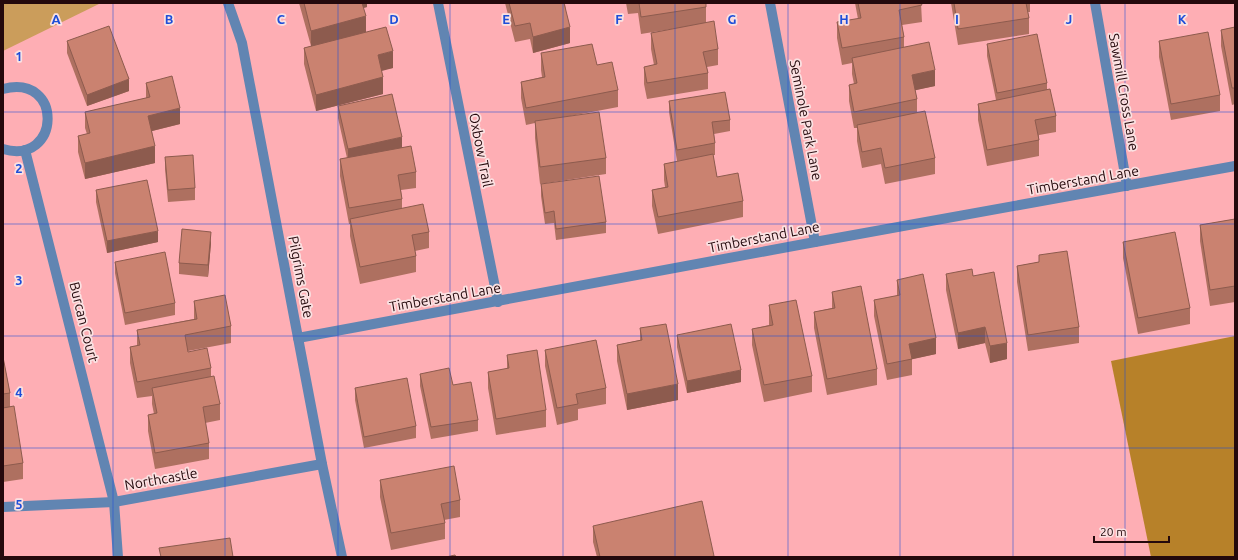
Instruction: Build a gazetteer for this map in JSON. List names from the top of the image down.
{
  "streets": {
    "street": [
      "Sawmill Cross Lane",
      "Seminole Park Lane",
      "Oxbow Trail",
      "Timberstand Lane",
      "Pilgrims Gate",
      "Burcan Court",
      "Northcastle"
    ]
  },
  "crossings": [
    ["Sawmill Cross Lane", "Timberstand Lane"],
    ["Seminole Park Lane", "Timberstand Lane"],
    ["Oxbow Trail", "Timberstand Lane"],
    ["Timberstand Lane", "Pilgrims Gate"],
    ["Pilgrims Gate", "Northcastle"],
    ["Burcan Court", "Northcastle"]
  ],
  "scale_bar": "20 m",
  "grid": {
    "columns": [
      "A",
      "B",
      "C",
      "D",
      "E",
      "F",
      "G",
      "H",
      "I",
      "J",
      "K"
    ],
    "rows": [
      "1",
      "2",
      "3",
      "4",
      "5"
    ]
  }
}
